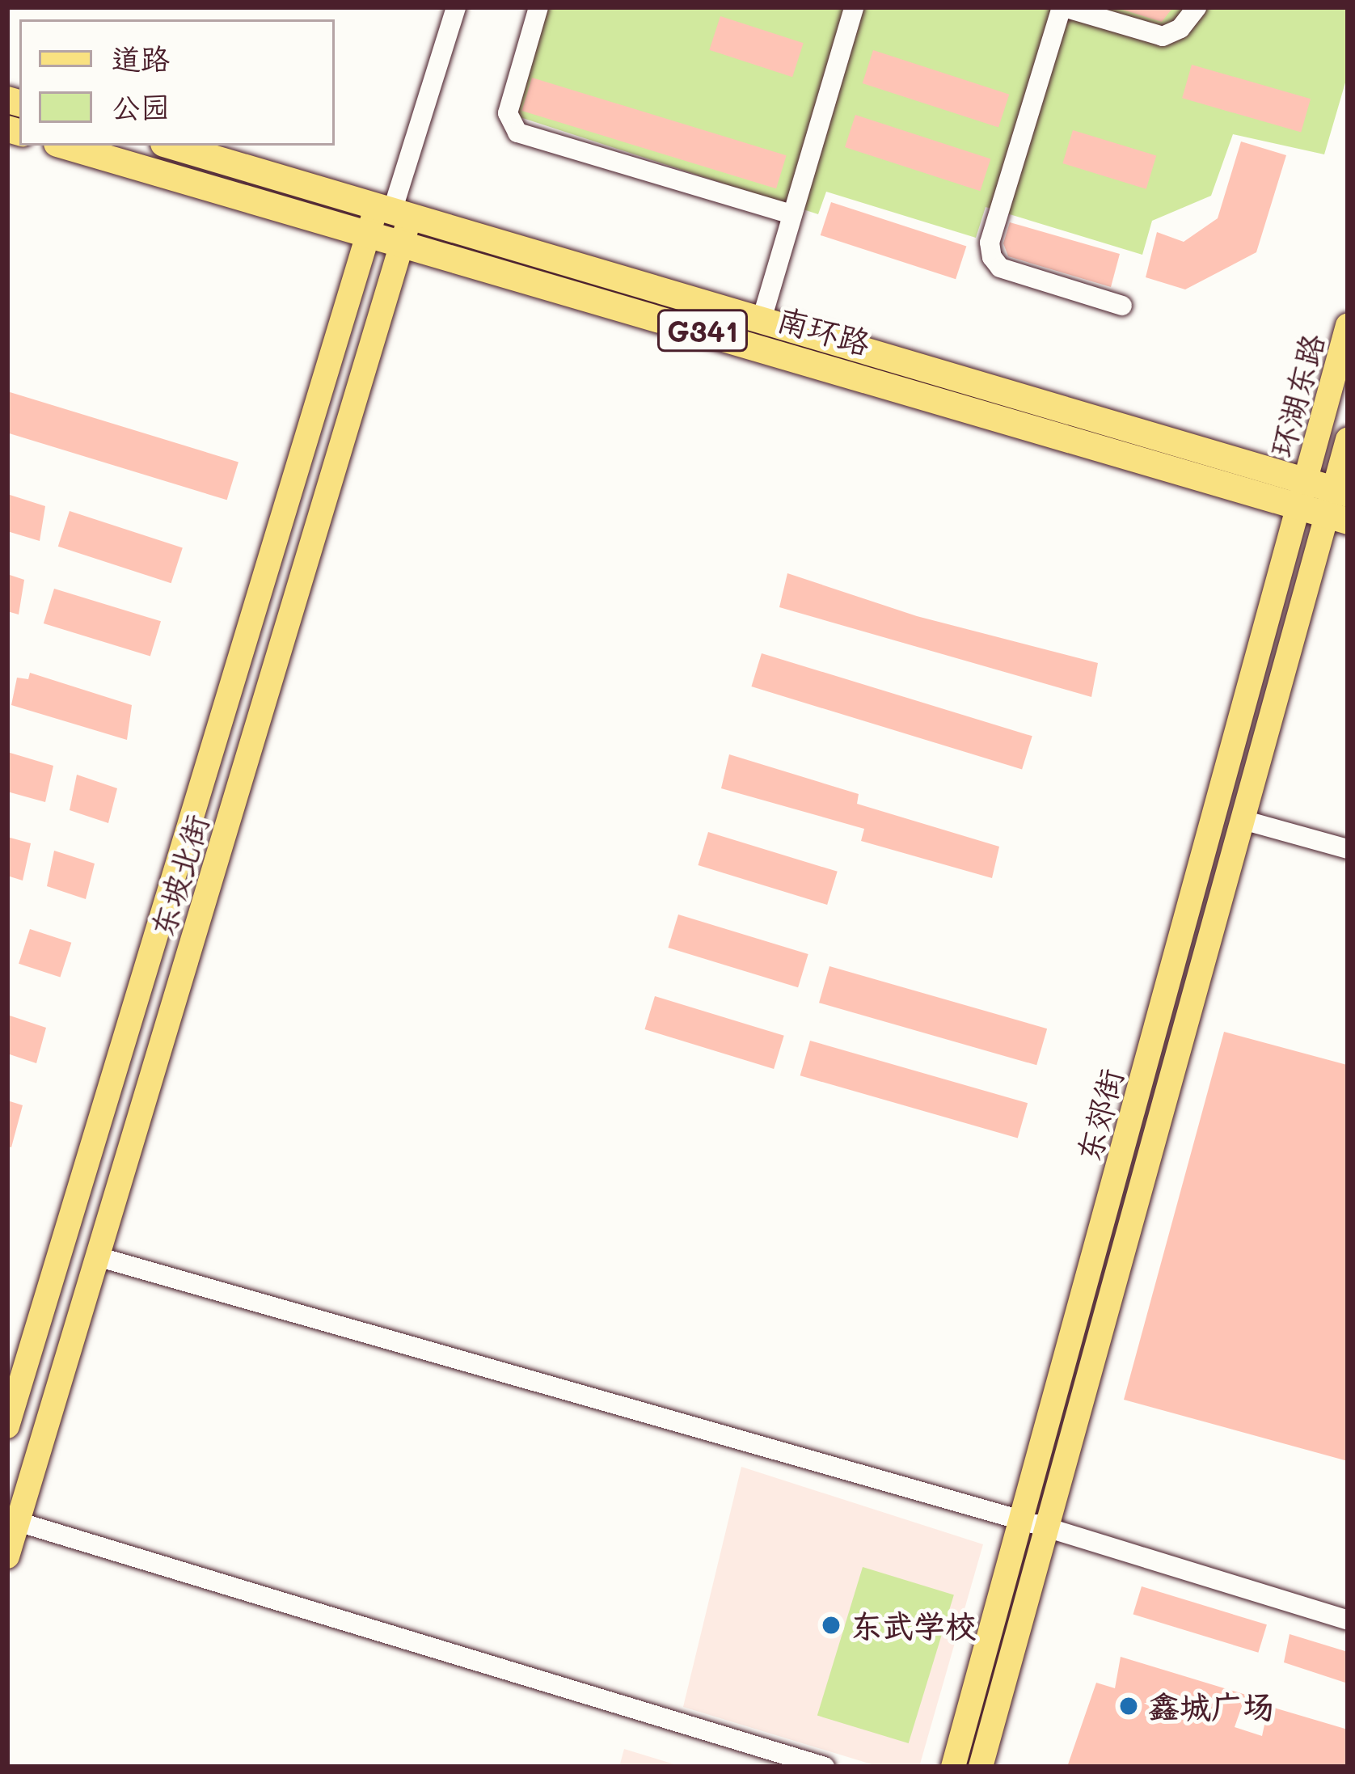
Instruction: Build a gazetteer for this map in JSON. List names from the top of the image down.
{
  "streets": {
    "highway": ["G341", "南环路"],
    "main road": ["环湖东路", "东坡北街", "东郊街"]
  },
  "crossings": [
    ["南环路", "环湖东路"],
    ["南环路", "东坡北街"],
    ["南环路", "东郊街"],
    ["环湖东路", "东郊街"]
  ],
  "places": ["东武学校", "鑫城广场"],
  "legend": ["道路", "公园"]
}
